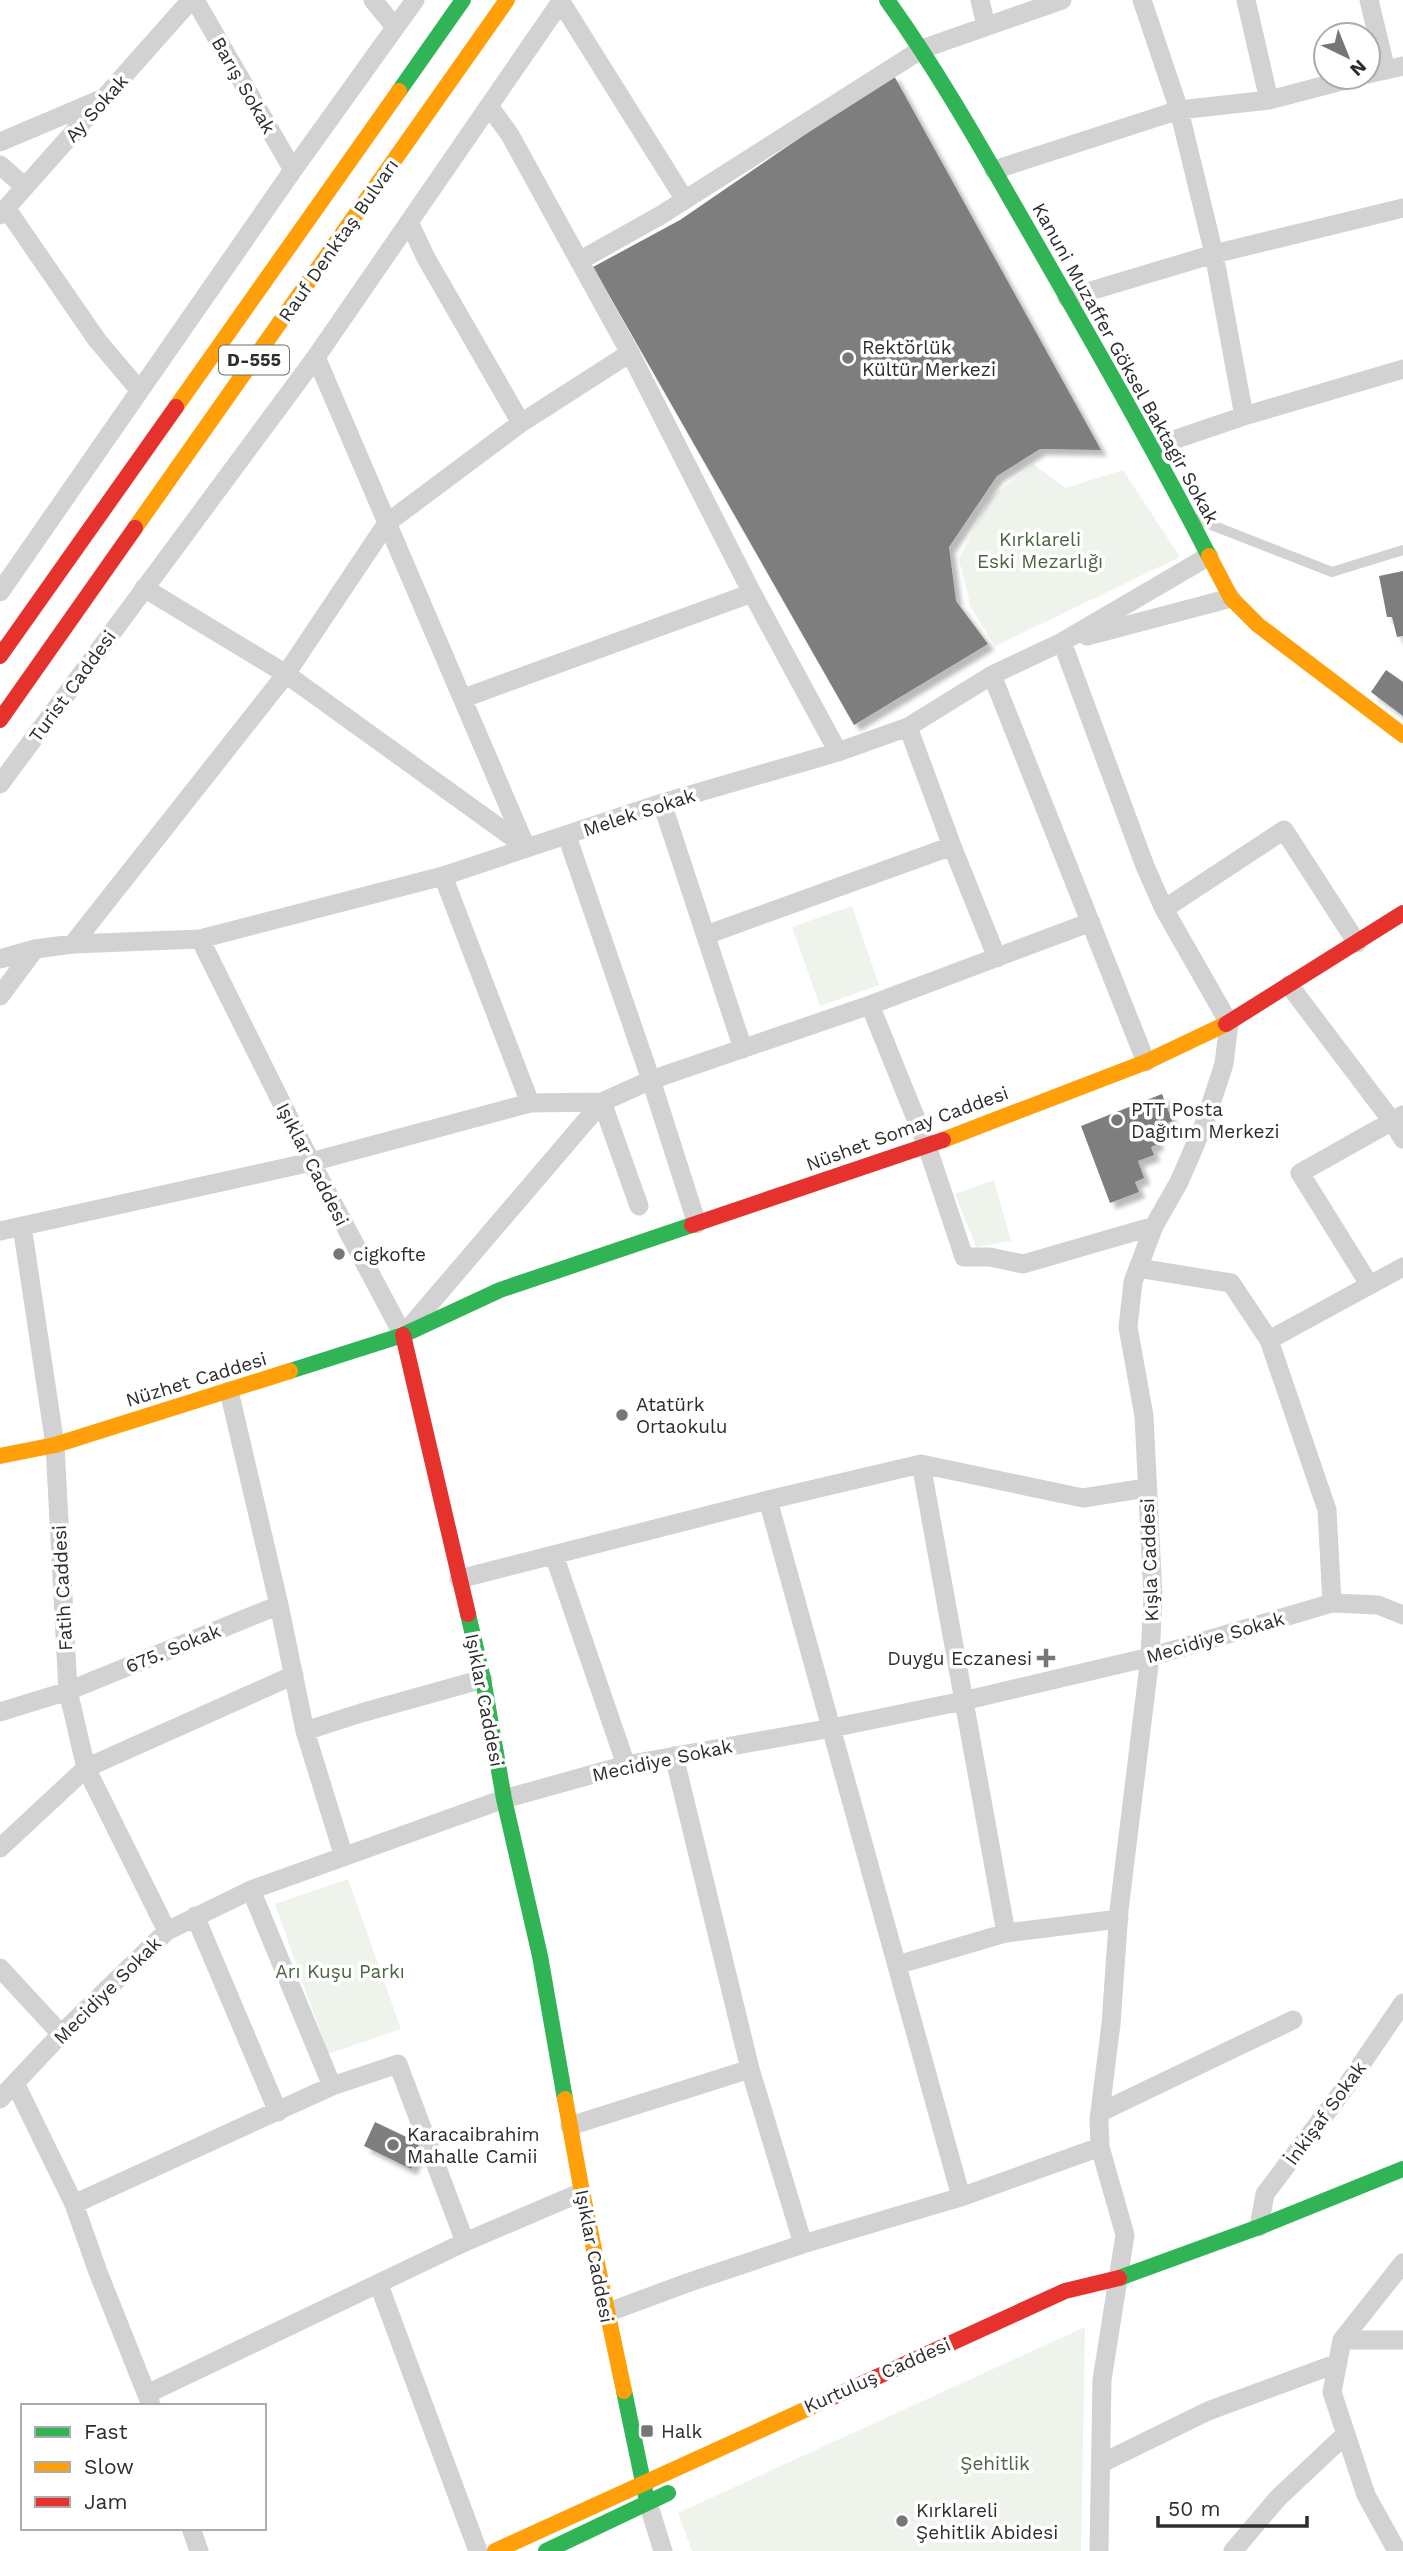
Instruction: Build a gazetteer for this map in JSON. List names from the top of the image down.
{
  "streets": {
    "main road": [
      "Rauf Denktaş Bulvarı",
      "D-555",
      "Kanuni Muzaffer Göksel Baktagir Sokak",
      "Nüshet Somay Caddesi",
      "Işıklar Caddesi",
      "Nüzhet Caddesi",
      "Kurtuluş Caddesi"
    ],
    "street": [
      "Barış Sokak",
      "Ay Sokak",
      "Turist Caddesi",
      "Melek Sokak",
      "Kışla Caddesi",
      "Fatih Caddesi",
      "Mecidiye Sokak",
      "675. Sokak",
      "İnkişaf Sokak"
    ]
  },
  "crossings": [
    ["Barış Sokak", "Ay Sokak"],
    ["Kanuni Muzaffer Göksel Baktagir Sokak", "Melek Sokak"],
    ["Melek Sokak", "Işıklar Caddesi"],
    ["Nüshet Somay Caddesi", "Işıklar Caddesi"],
    ["Nüshet Somay Caddesi", "Nüzhet Caddesi"],
    ["Nüshet Somay Caddesi", "Kışla Caddesi"],
    ["Işıklar Caddesi", "Nüzhet Caddesi"],
    ["Işıklar Caddesi", "Mecidiye Sokak"],
    ["Işıklar Caddesi", "Kurtuluş Caddesi"],
    ["Nüzhet Caddesi", "Fatih Caddesi"],
    ["Kışla Caddesi", "Mecidiye Sokak"],
    ["Kışla Caddesi", "Kurtuluş Caddesi"],
    ["Fatih Caddesi", "Mecidiye Sokak"],
    ["Fatih Caddesi", "675. Sokak"],
    ["İnkişaf Sokak", "Kurtuluş Caddesi"]
  ],
  "parks": ["Kırklareli Eski Mezarlığı", "Arı Kuşu Parkı", "Şehitlik"],
  "places": {
    "other": [
      "Rektörlük Kültür Merkezi",
      "PTT Posta Dağıtım Merkezi",
      "cigkofte",
      "Atatürk Ortaokulu",
      "Karacaibrahim Mahalle Camii",
      "Kırklareli Şehitlik Abidesi"
    ],
    "health": ["Duygu Eczanesi"],
    "transit": ["Halk"]
  },
  "legend": ["Fast", "Slow", "Jam"],
  "scale_bar": "50 m",
  "north": "bottom right"
}
